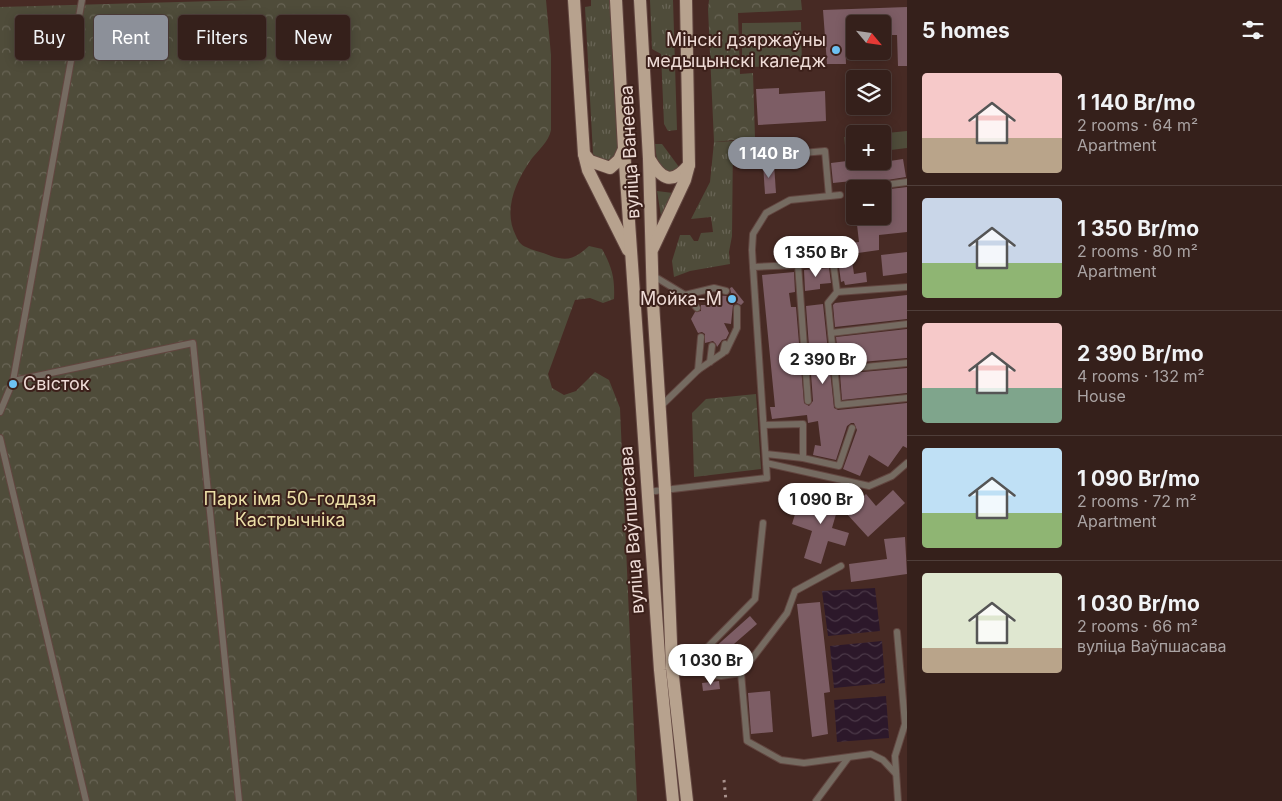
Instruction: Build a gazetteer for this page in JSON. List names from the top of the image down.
{
  "streets": {
    "main road": ["вуліца Ванеева", "вуліца Ваўпшасава"]
  },
  "crossings": [
    ["вуліца Ванеева", "вуліца Ваўпшасава"]
  ],
  "parks": ["Парк імя 50-годдзя Кастрычніка"],
  "places": ["Мінскі дзяржаўны медыцынскі каледж", "Мойка-М", "Свісток"],
  "north": "bottom right",
  "page": {
    "heading": "5 homes",
    "map_buttons": ["+", "−"],
    "chip": [
      "Buy",
      "Rent",
      "Filters",
      "New"
    ],
    "list": [
      {
        "name": "1 140 Br/mo",
        "note": "2 rooms · 64 m² · Apartment"
      },
      {
        "name": "1 350 Br/mo",
        "note": "2 rooms · 80 m² · Apartment"
      },
      {
        "name": "2 390 Br/mo",
        "note": "4 rooms · 132 m² · House"
      },
      {
        "name": "1 090 Br/mo",
        "note": "2 rooms · 72 m² · Apartment"
      },
      {
        "name": "1 030 Br/mo",
        "note": "2 rooms · 66 m² · вуліца Ваўпшасава"
      }
    ],
    "price": [
      "1 140 Br",
      "1 350 Br",
      "2 390 Br",
      "1 090 Br",
      "1 030 Br"
    ]
  }
}
